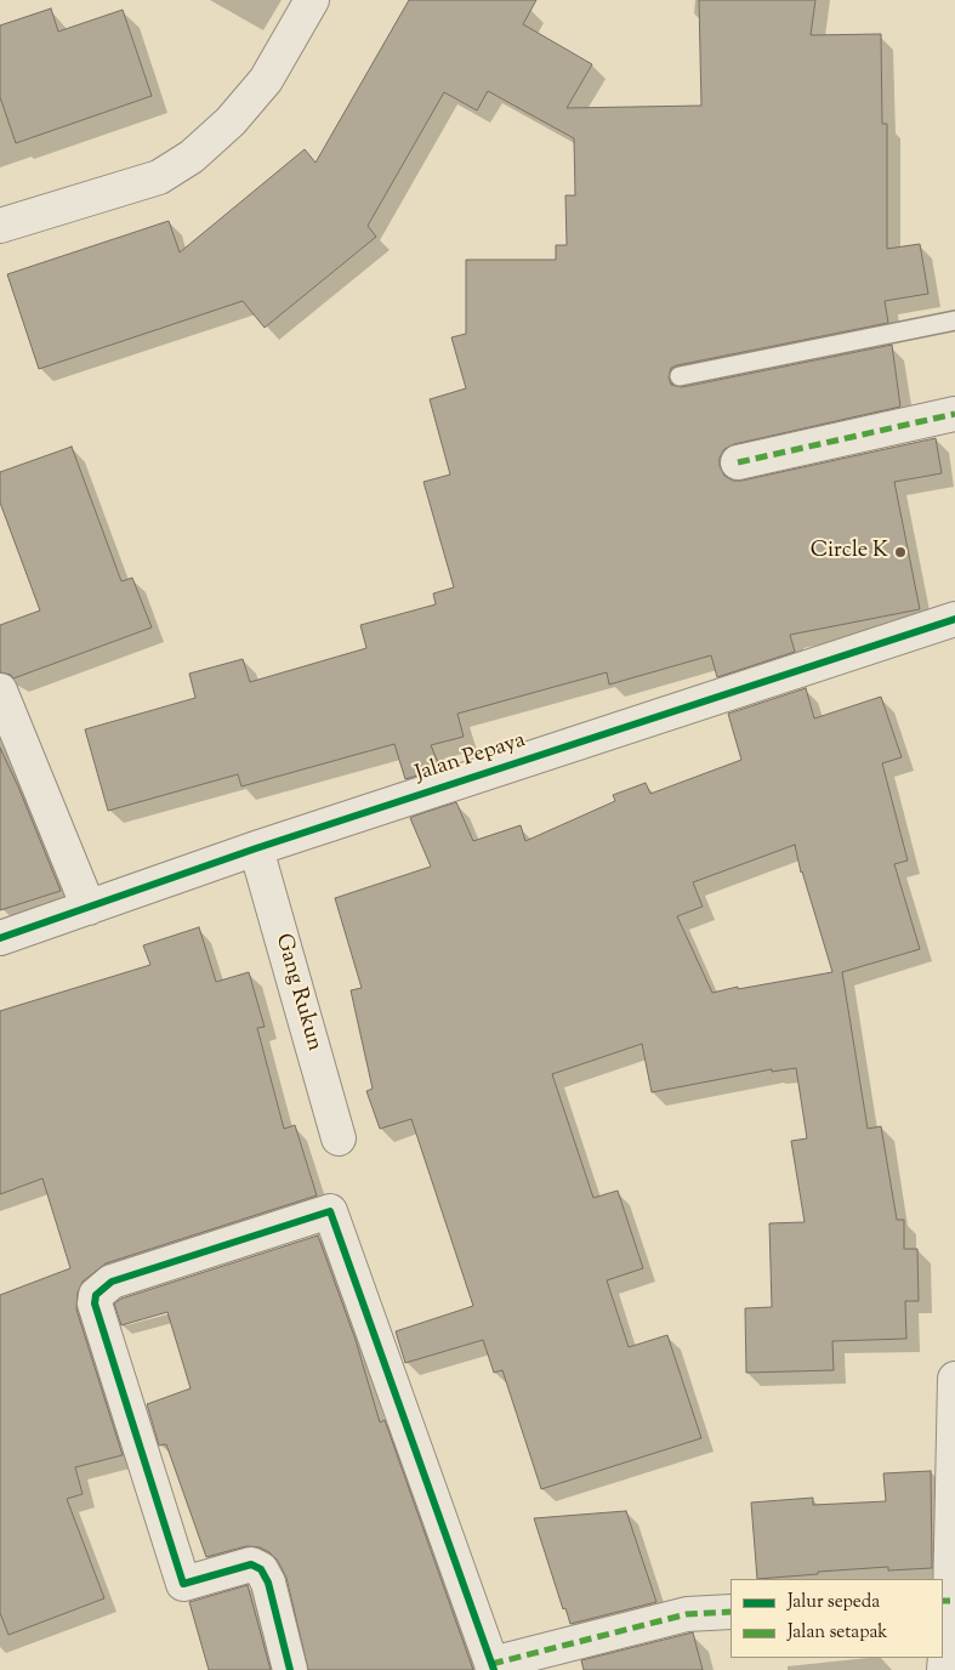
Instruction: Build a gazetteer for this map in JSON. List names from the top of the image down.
{
  "streets": {
    "street": ["Jalan Pepaya", "Gang Rukun"]
  },
  "crossings": [
    ["Jalan Pepaya", "Gang Rukun"]
  ],
  "places": ["Circle K"],
  "legend": ["Jalur sepeda", "Jalan setapak"]
}
